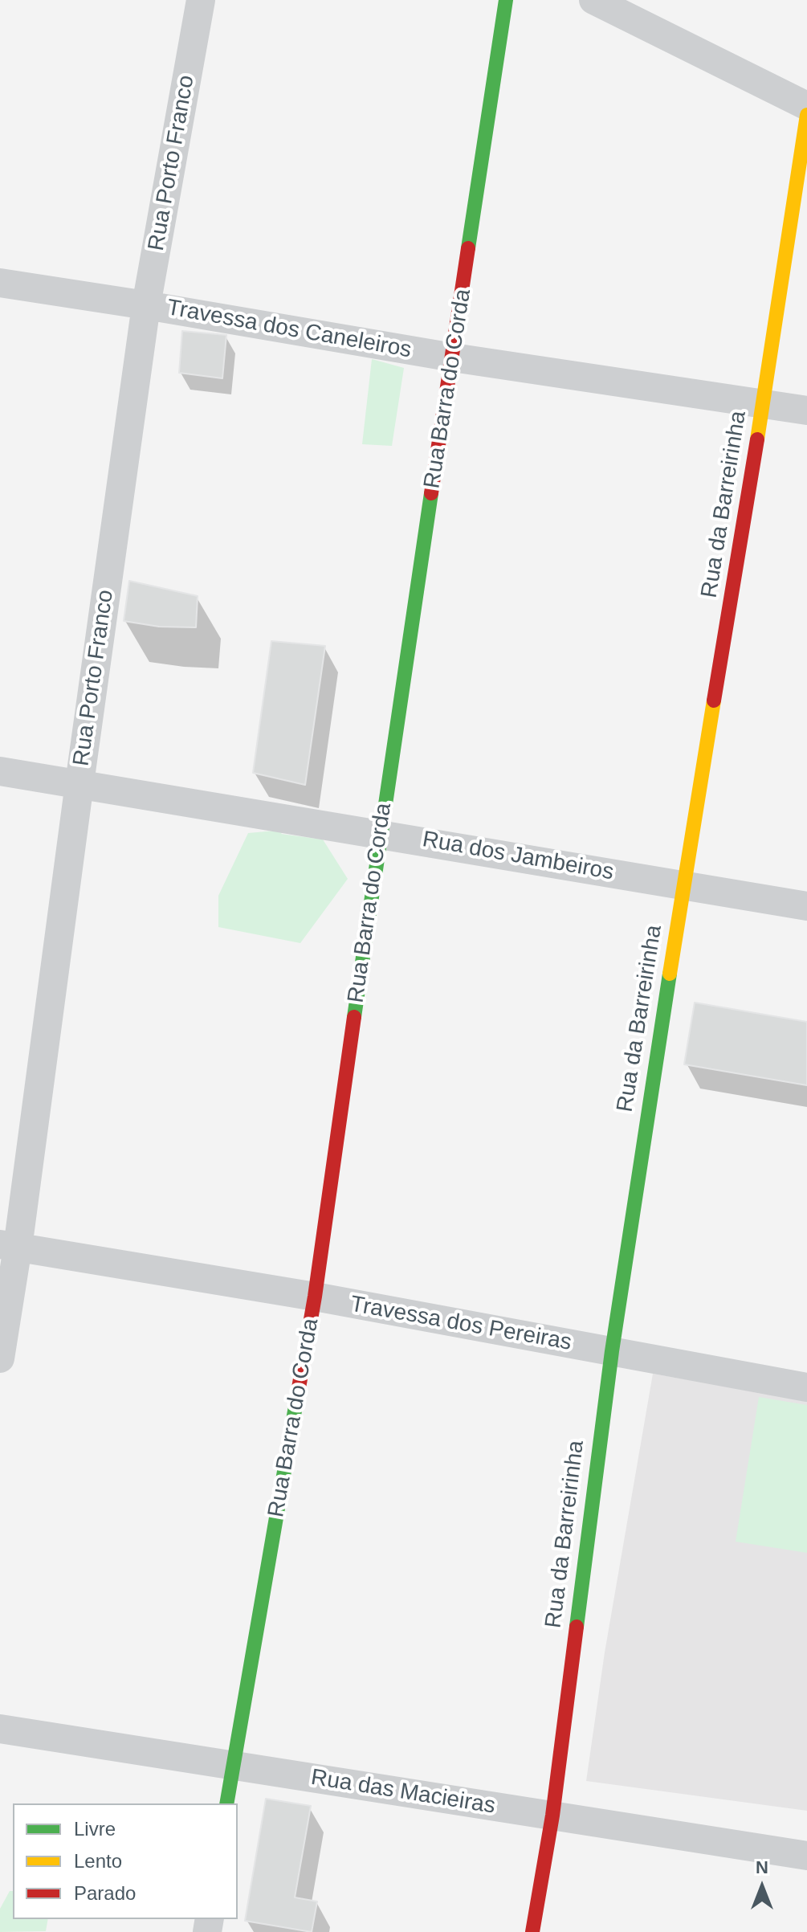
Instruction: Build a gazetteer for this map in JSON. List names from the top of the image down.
{
  "streets": {
    "street": [
      "Rua Porto Franco",
      "Travessa dos Caneleiros",
      "Rua Barra do Corda",
      "Rua da Barreirinha",
      "Rua dos Jambeiros",
      "Travessa dos Pereiras",
      "Rua das Macieiras"
    ]
  },
  "crossings": [
    ["Rua Porto Franco", "Travessa dos Caneleiros"],
    ["Rua Porto Franco", "Rua dos Jambeiros"],
    ["Rua Porto Franco", "Travessa dos Pereiras"],
    ["Travessa dos Caneleiros", "Rua Barra do Corda"],
    ["Travessa dos Caneleiros", "Rua da Barreirinha"],
    ["Rua Barra do Corda", "Rua dos Jambeiros"],
    ["Rua Barra do Corda", "Travessa dos Pereiras"],
    ["Rua Barra do Corda", "Rua das Macieiras"],
    ["Rua da Barreirinha", "Rua dos Jambeiros"],
    ["Rua da Barreirinha", "Travessa dos Pereiras"],
    ["Rua da Barreirinha", "Rua das Macieiras"]
  ],
  "legend": ["Livre", "Lento", "Parado"],
  "north": "top"
}
